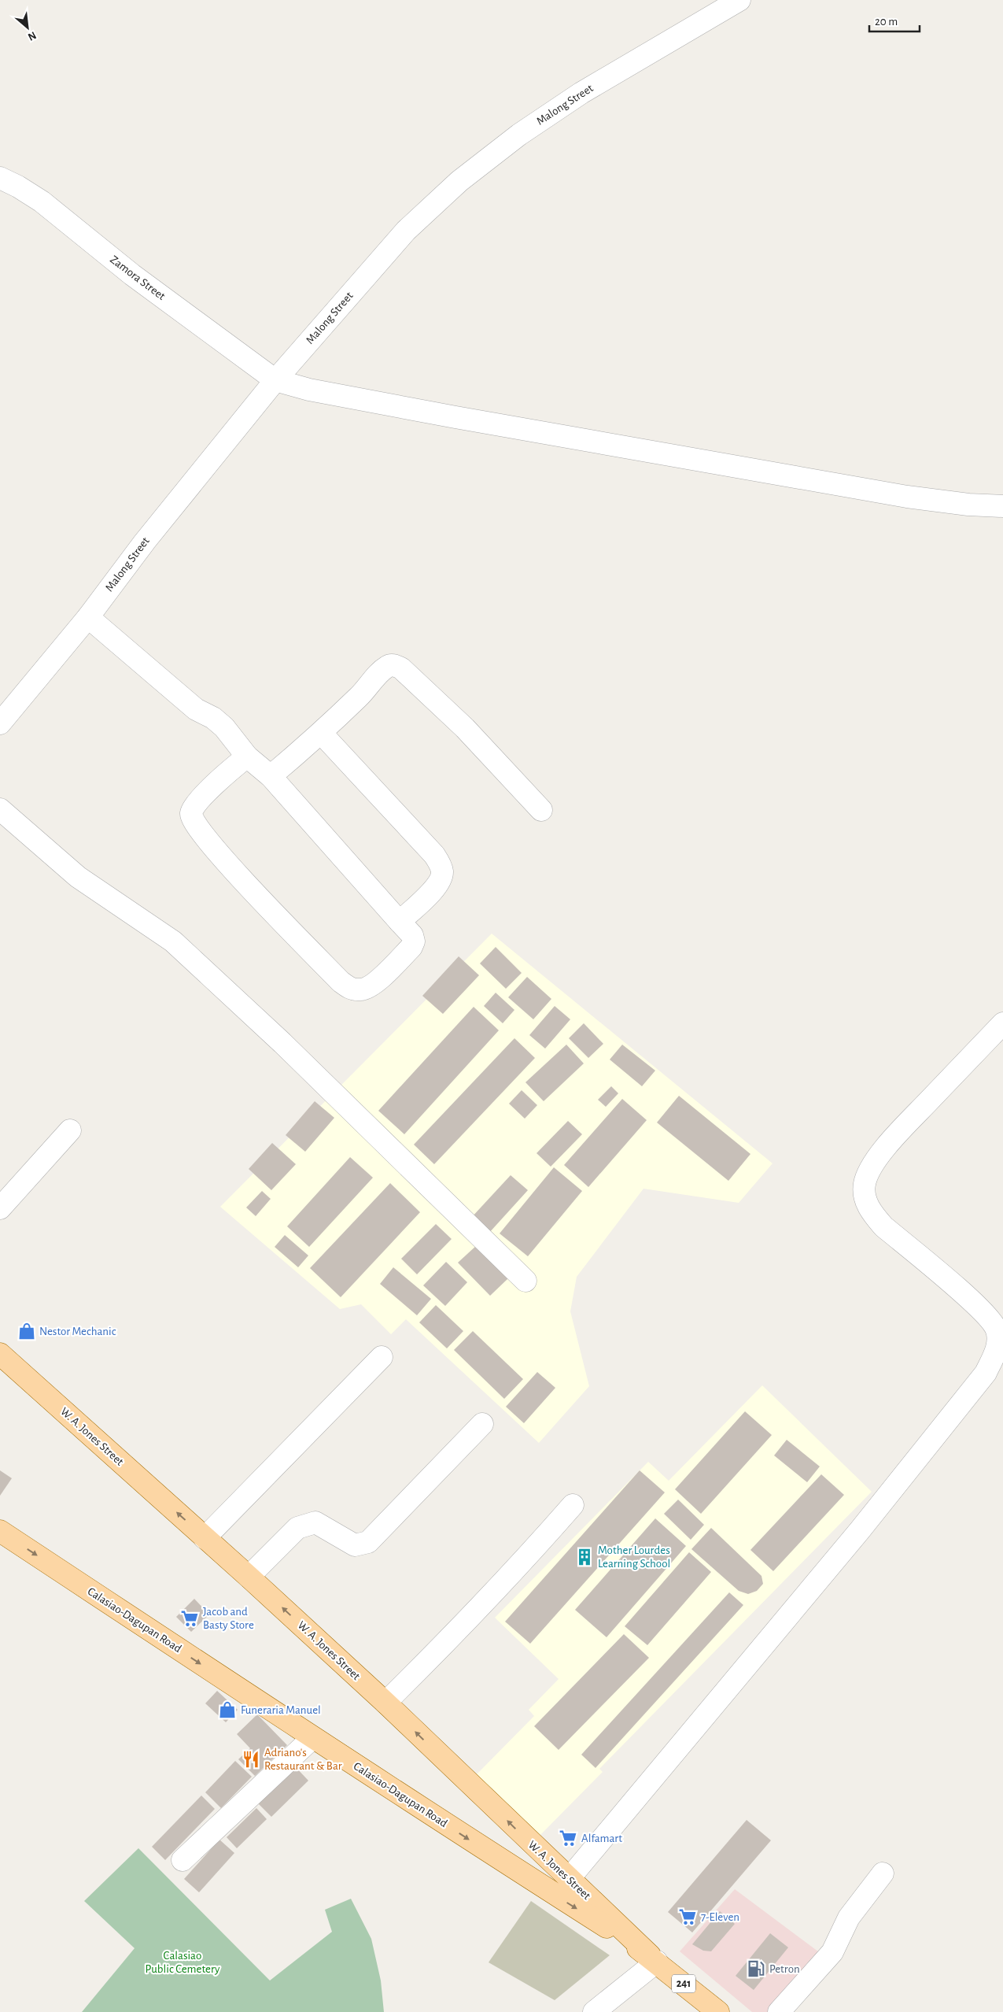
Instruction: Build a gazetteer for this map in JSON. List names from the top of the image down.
{
  "streets": {
    "main road": ["W. A. Jones Street", "Calasiao-Dagupan Road", "241"],
    "street": ["Malong Street", "Zamora Street"]
  },
  "crossings": [
    ["Malong Street", "Zamora Street"],
    ["W. A. Jones Street", "Calasiao-Dagupan Road"]
  ],
  "one_way": ["W. A. Jones Street", "Calasiao-Dagupan Road"],
  "parks": ["Calasiao Public Cemetery"],
  "places": {
    "shop": ["Nestor Mechanic", "Funeraria Manuel"],
    "building": ["Mother Lourdes Learning School"],
    "supermarket": ["Jacob and Basty Store", "Alfamart", "7-Eleven"],
    "restaurant": ["Adriano's Restaurant & Bar"],
    "fuel station": ["Petron"]
  },
  "scale_bar": "20 m",
  "north": "bottom right"
}
